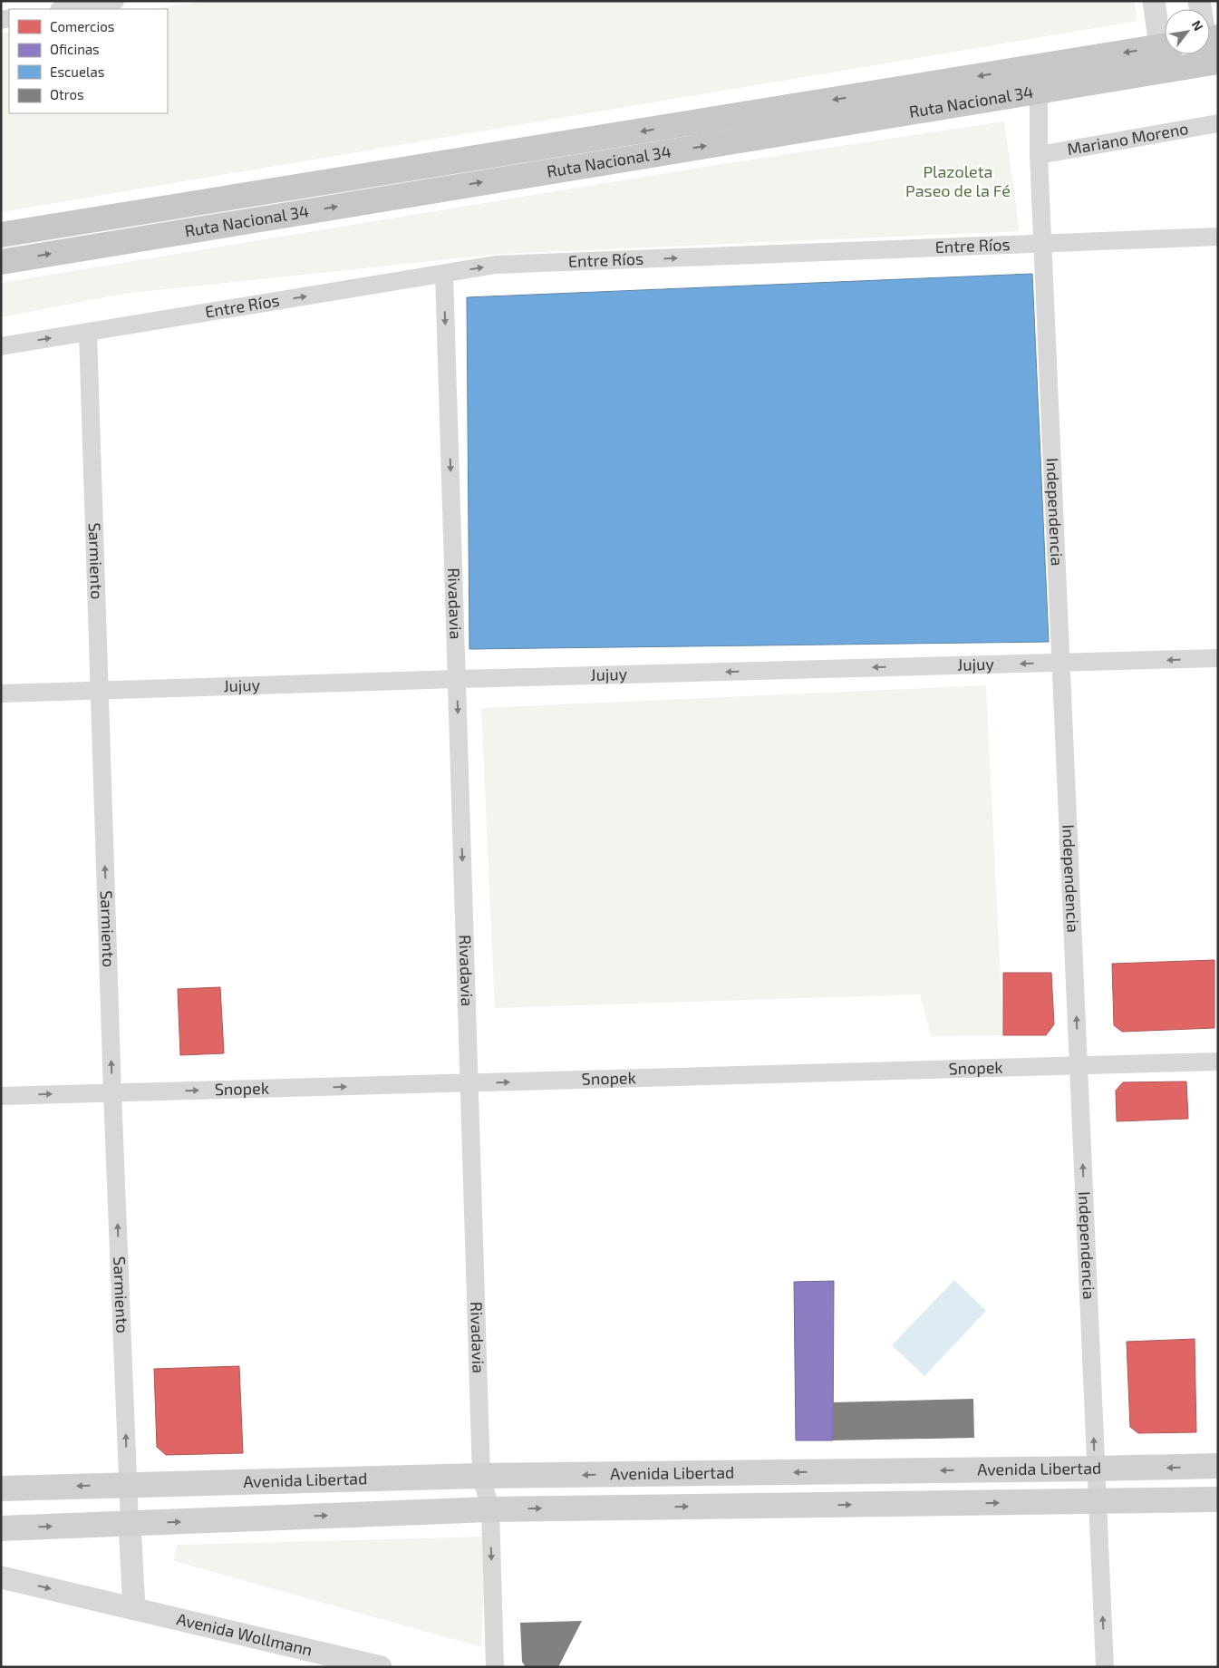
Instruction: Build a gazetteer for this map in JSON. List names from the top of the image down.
{
  "streets": {
    "highway": ["Ruta Nacional 34"],
    "main road": ["Avenida Libertad"],
    "street": [
      "Mariano Moreno",
      "Entre Ríos",
      "Independencia",
      "Sarmiento",
      "Rivadavia",
      "Jujuy",
      "Snopek",
      "Avenida Wollmann"
    ]
  },
  "crossings": [
    ["Ruta Nacional 34", "Independencia"],
    ["Mariano Moreno", "Independencia"],
    ["Entre Ríos", "Independencia"],
    ["Entre Ríos", "Sarmiento"],
    ["Entre Ríos", "Rivadavia"],
    ["Independencia", "Jujuy"],
    ["Independencia", "Snopek"],
    ["Independencia", "Avenida Libertad"],
    ["Sarmiento", "Jujuy"],
    ["Sarmiento", "Snopek"],
    ["Sarmiento", "Avenida Libertad"],
    ["Rivadavia", "Jujuy"],
    ["Rivadavia", "Snopek"],
    ["Rivadavia", "Avenida Libertad"]
  ],
  "one_way": [
    "Entre Ríos",
    "Independencia",
    "Sarmiento",
    "Rivadavia",
    "Jujuy",
    "Snopek",
    "Avenida Wollmann"
  ],
  "parks": ["Plazoleta Paseo de la Fé"],
  "legend": [
    "Comercios",
    "Oficinas",
    "Escuelas",
    "Otros"
  ],
  "north": "top right"
}
